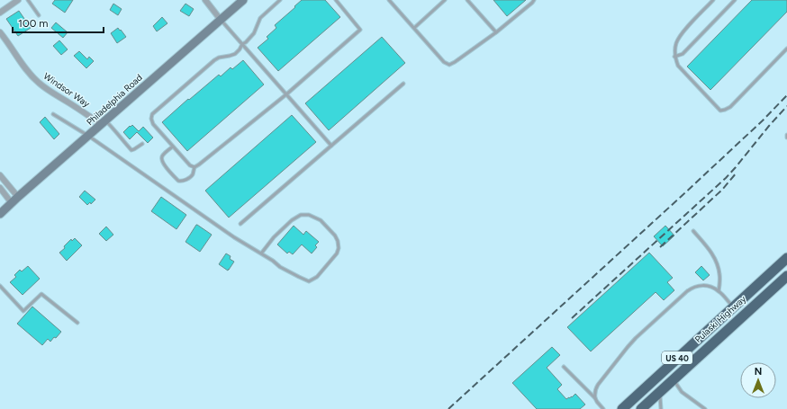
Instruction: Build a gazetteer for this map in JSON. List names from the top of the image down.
{
  "streets": {
    "highway": ["Pulaski Highway", "US 40"],
    "main road": ["Philadelphia Road"],
    "street": ["Windsor Way"]
  },
  "crossings": [
    ["Windsor Way", "Philadelphia Road"]
  ],
  "scale_bar": "100 m",
  "north": "top"
}
